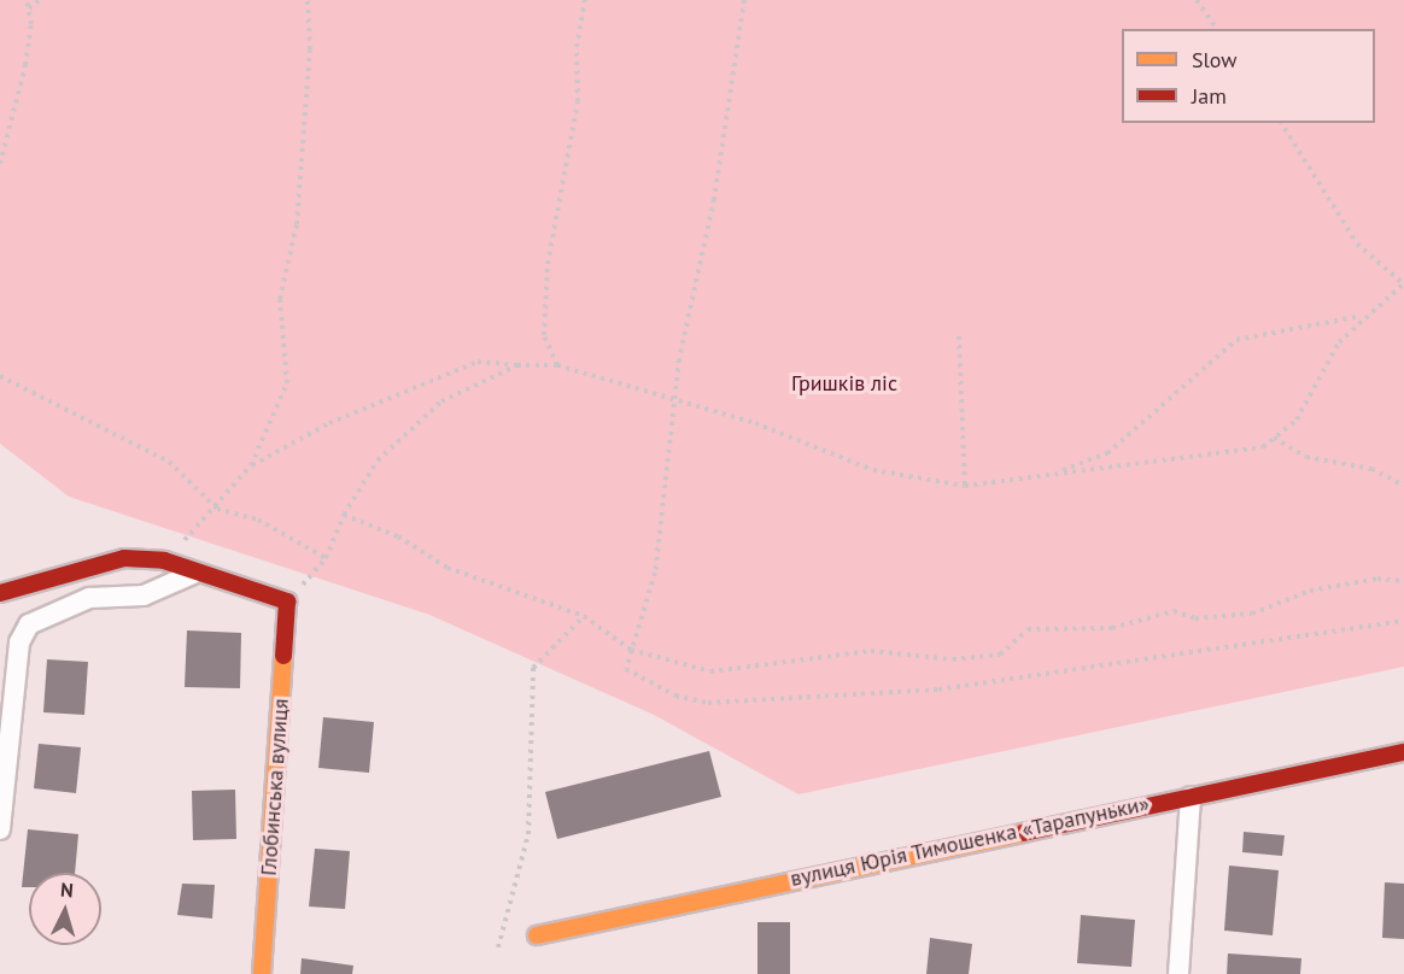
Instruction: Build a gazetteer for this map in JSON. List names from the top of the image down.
{
  "streets": {
    "street": ["Глобинська вулиця", "вулиця Юрія Тимошенка «Тарапуньки»"]
  },
  "parks": ["Гришків ліс"],
  "legend": ["Slow", "Jam"],
  "north": "top"
}
